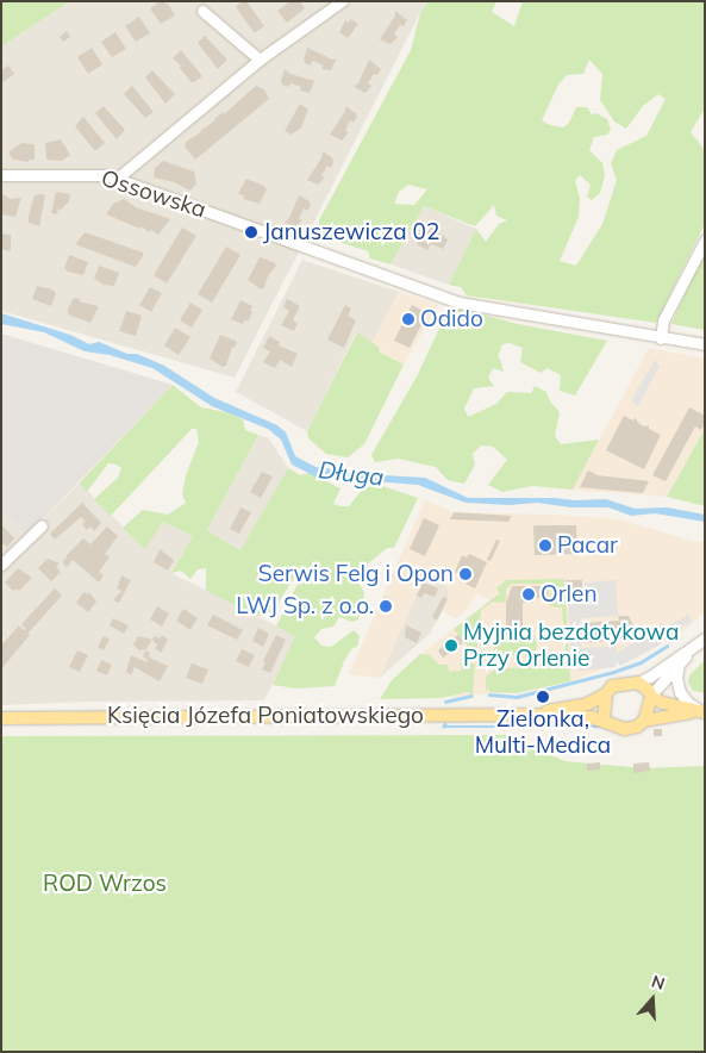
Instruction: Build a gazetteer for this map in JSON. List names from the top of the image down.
{
  "streets": {
    "main road": ["Księcia Józefa Poniatowskiego"],
    "street": ["Ossowska"]
  },
  "water": ["Długa"],
  "parks": ["ROD Wrzos"],
  "places": [
    "Januszewicza 02",
    "Odido",
    "Pacar",
    "Serwis Felg i Opon",
    "Orlen",
    "LWJ Sp. z o.o.",
    "Myjnia bezdotykowa Przy Orlenie",
    "Zielonka, Multi-Medica"
  ],
  "north": "top"
}
